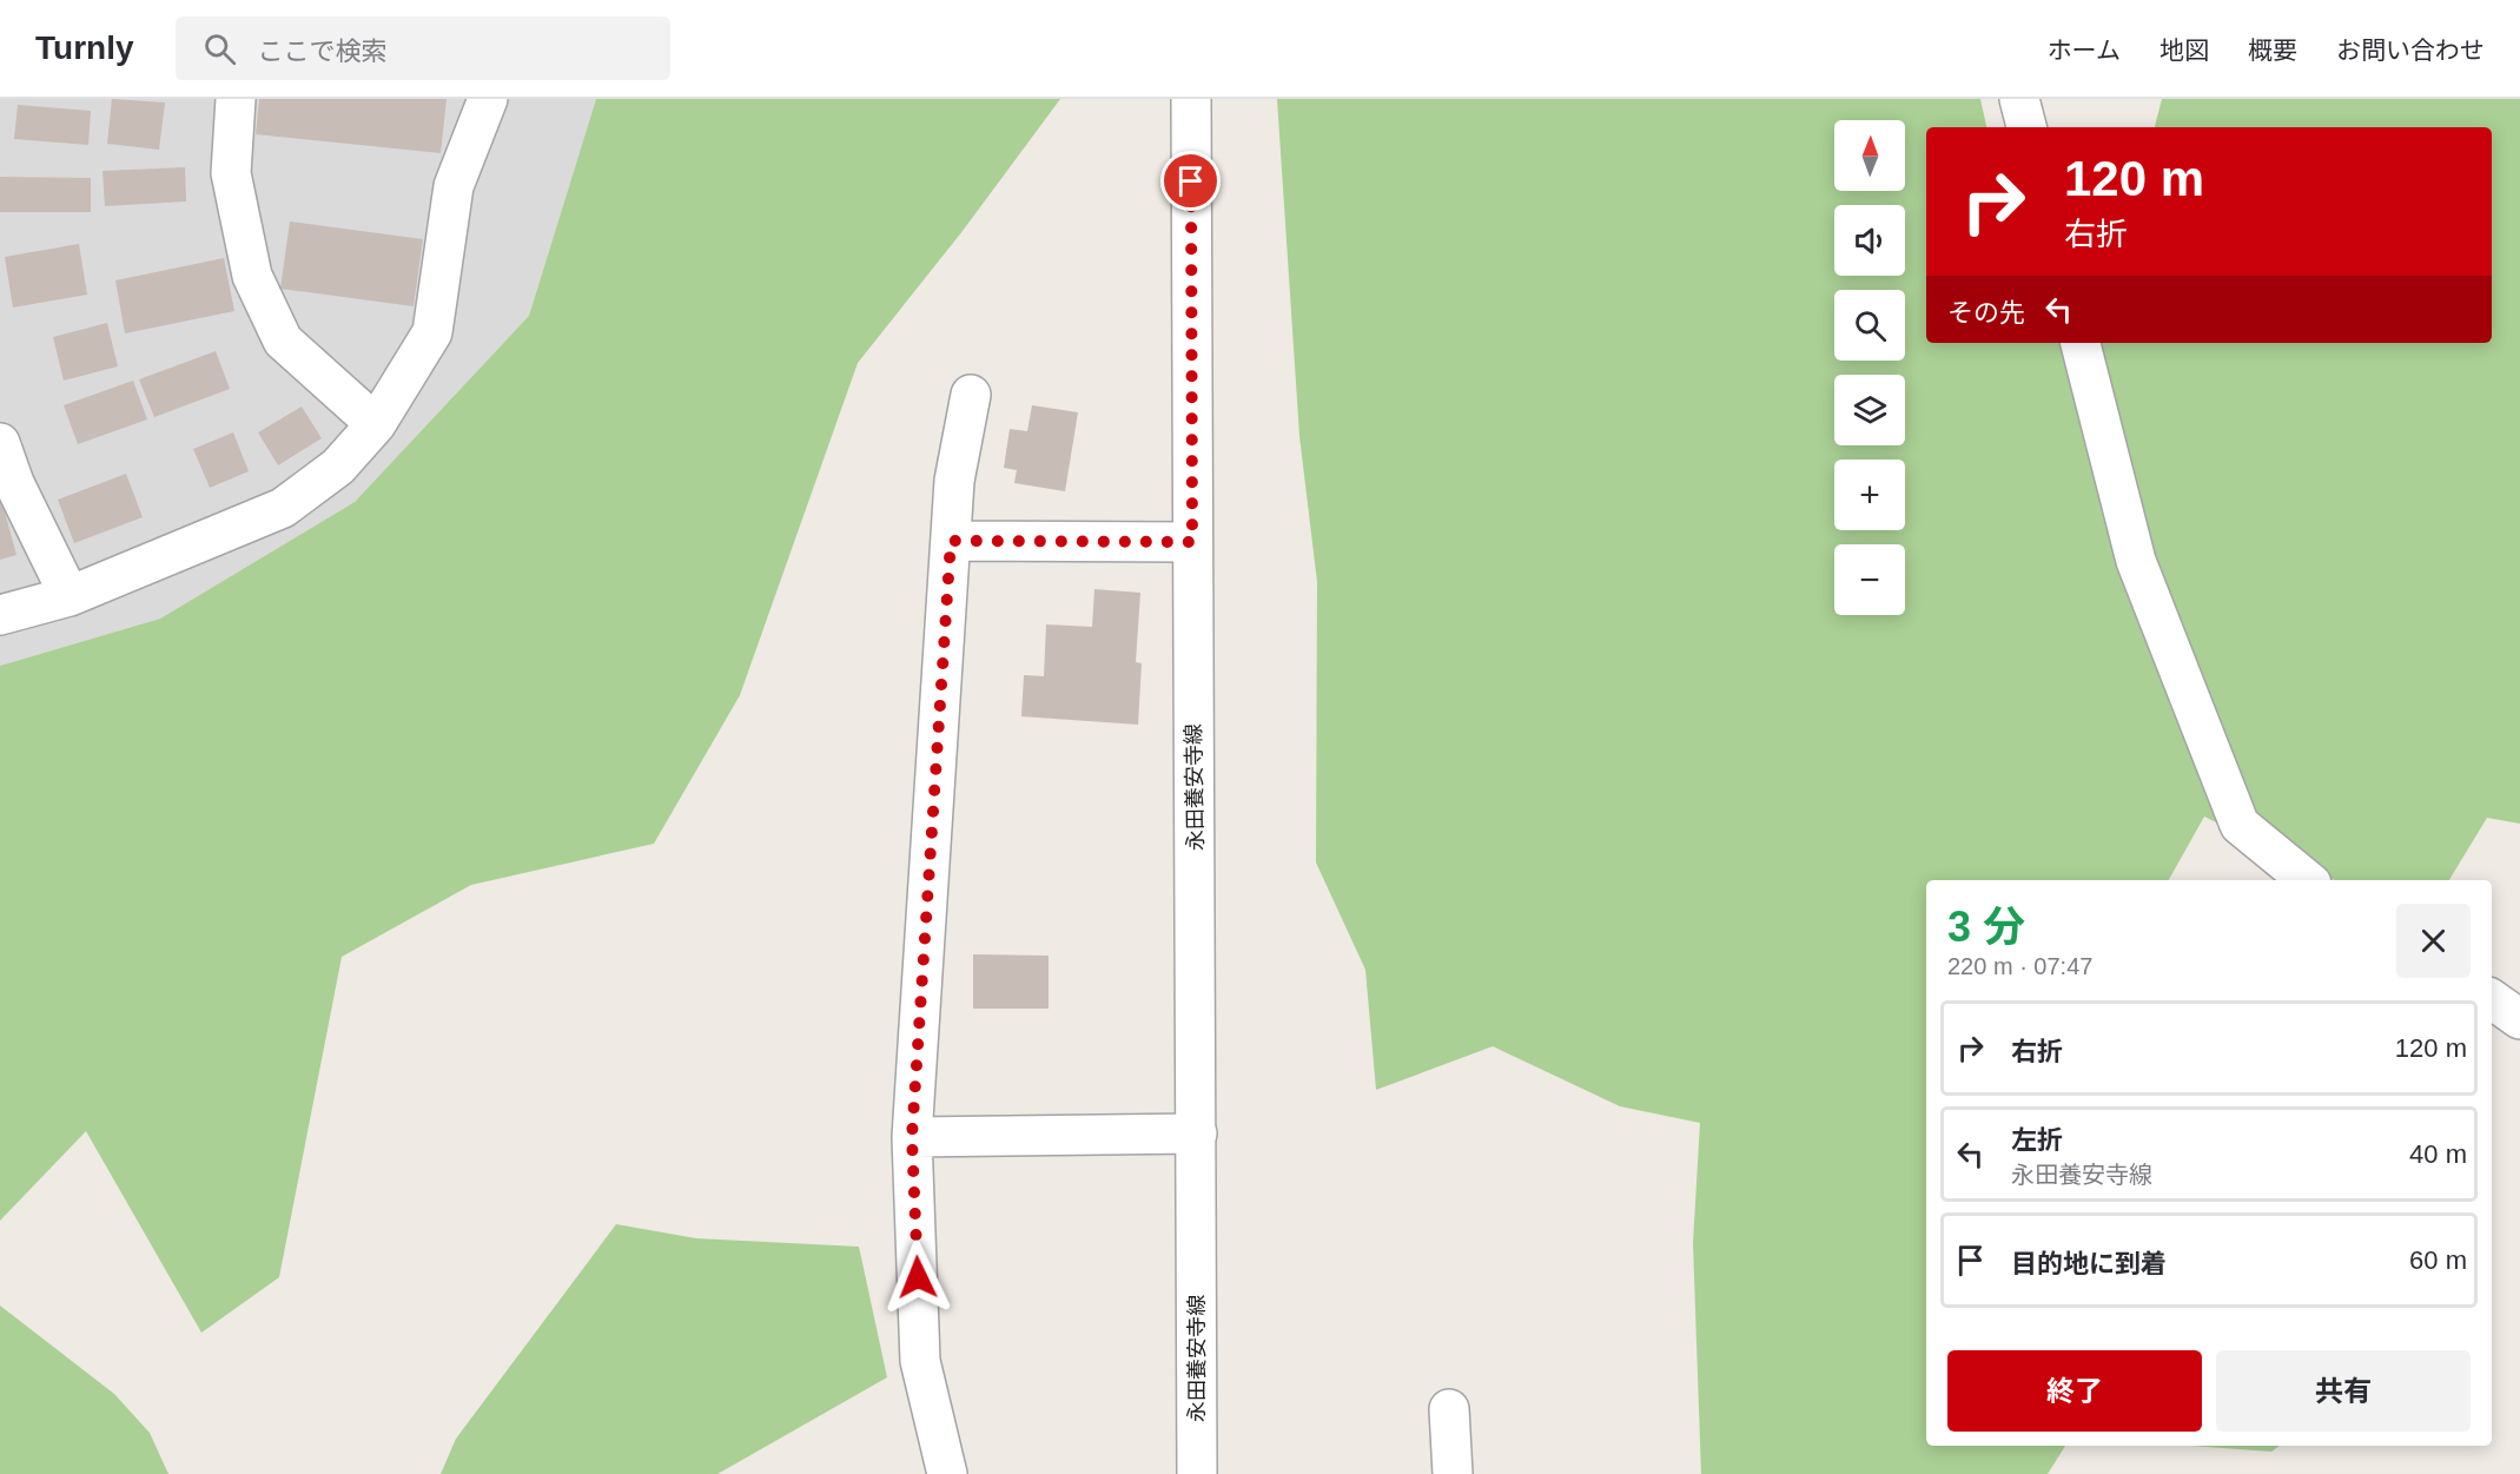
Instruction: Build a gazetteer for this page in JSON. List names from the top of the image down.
{
  "streets": {
    "street": ["永田養安寺線"]
  },
  "north": "top",
  "page": {
    "header": "Turnly",
    "search": "ここで検索",
    "nav": [
      "ホーム",
      "地図",
      "概要",
      "お問い合わせ"
    ],
    "map_buttons": ["+", "−"],
    "turn": ["120 m", "右折"],
    "then": "その先",
    "heading": ["3 分", "220 m · 07:47"],
    "list": [
      {
        "name": "右折",
        "value": "120 m"
      },
      {
        "name": "左折",
        "note": "永田養安寺線",
        "value": "40 m"
      },
      {
        "name": "目的地に到着",
        "value": "60 m"
      }
    ],
    "buttons": ["終了", "共有"]
  }
}
